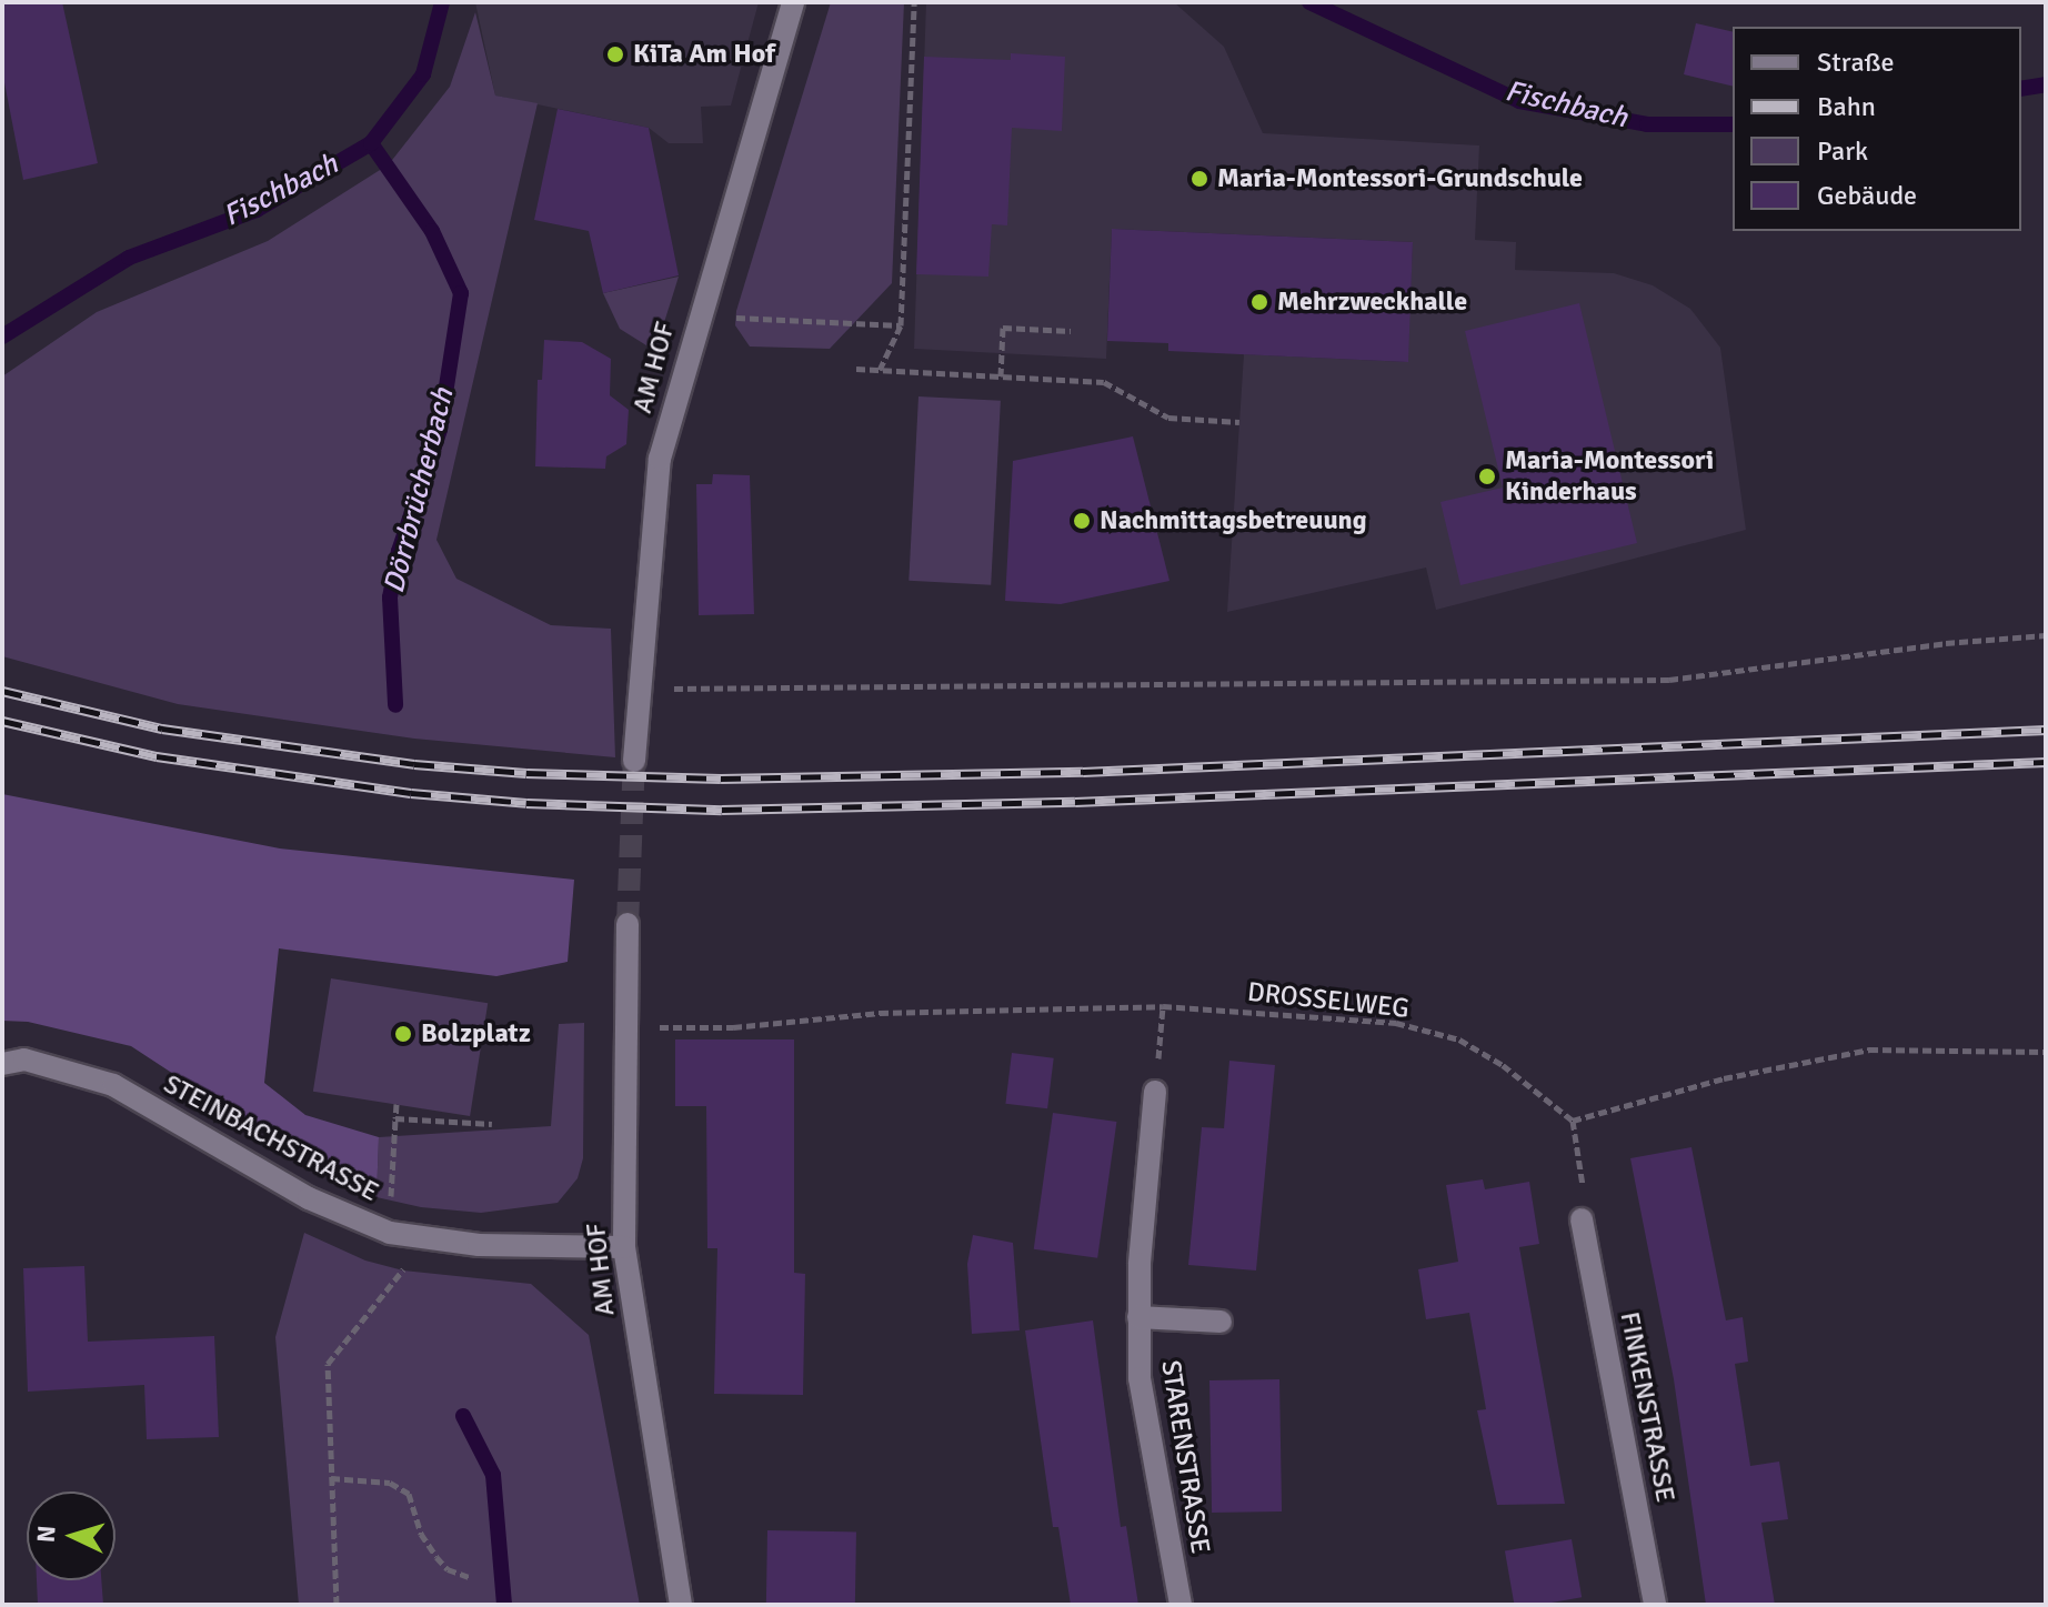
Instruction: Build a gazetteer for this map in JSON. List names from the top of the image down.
{
  "streets": {
    "street": [
      "AM HOF",
      "STEINBACHSTRASSE",
      "FINKENSTRASSE",
      "STARENSTRASSE"
    ],
    "path": ["DROSSELWEG"]
  },
  "crossings": [
    ["AM HOF", "DROSSELWEG"],
    ["AM HOF", "STEINBACHSTRASSE"]
  ],
  "water": ["Fischbach", "Dörrbrücherbach"],
  "places": [
    "KiTa Am Hof",
    "Maria-Montessori-Grundschule",
    "Mehrzweckhalle",
    "Maria-Montessori Kinderhaus",
    "Nachmittagsbetreuung",
    "Bolzplatz"
  ],
  "legend": [
    "Straße",
    "Bahn",
    "Park",
    "Gebäude"
  ],
  "north": "left"
}
